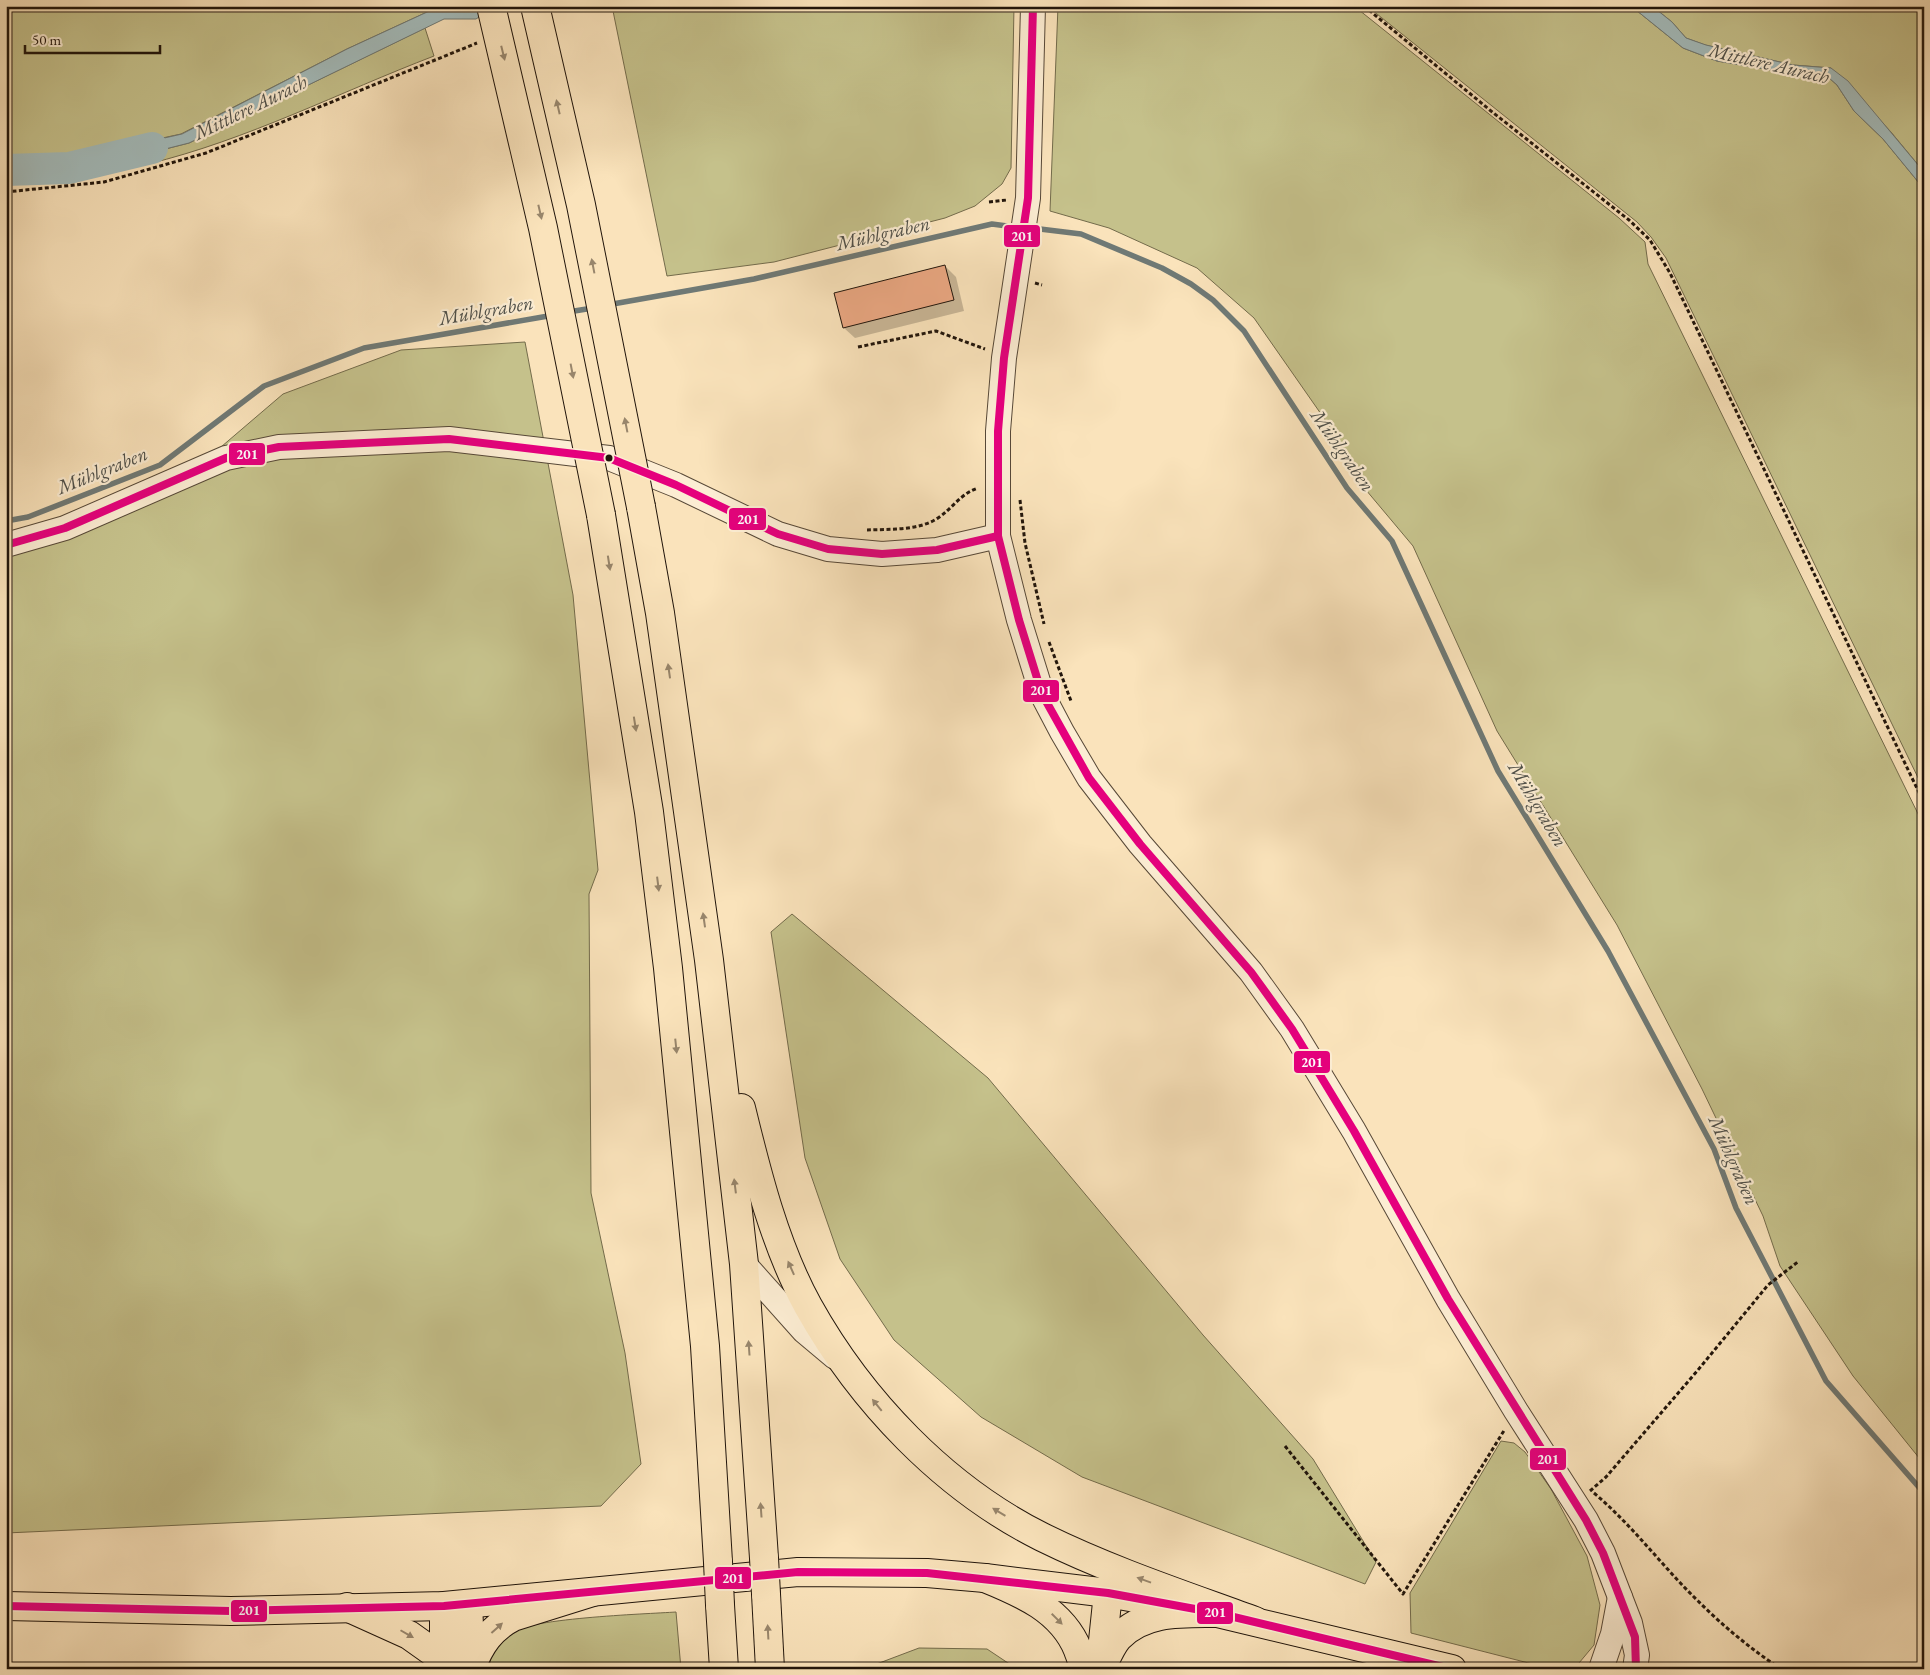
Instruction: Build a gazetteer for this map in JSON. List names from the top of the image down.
{
  "water": ["Mittlere Aurach", "Mühlgraben"],
  "lines": ["transit line 201"],
  "scale_bar": "50 m"
}
